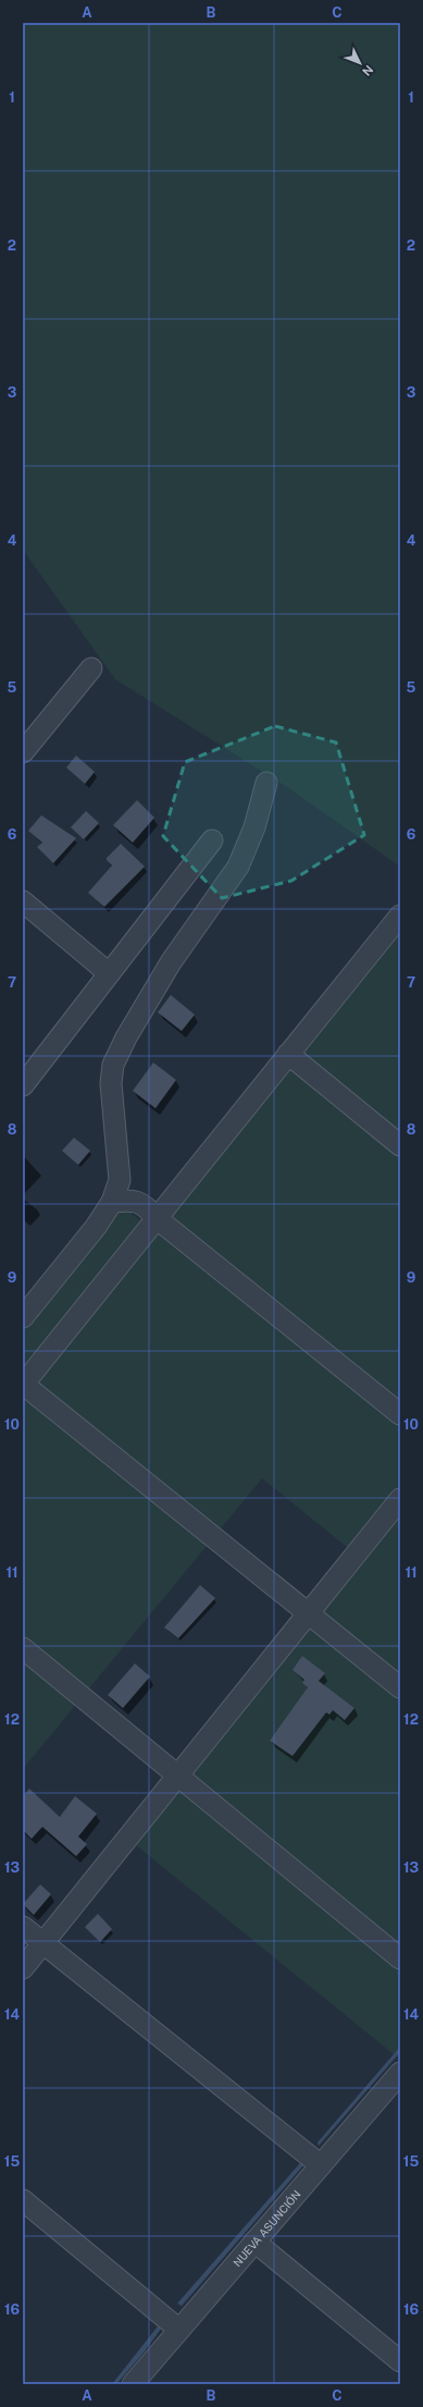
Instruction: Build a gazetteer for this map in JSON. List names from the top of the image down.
{
  "streets": {
    "street": ["NUEVA ASUNCIÓN"]
  },
  "north": "bottom right",
  "grid": {
    "columns": ["A", "B", "C"],
    "rows": [
      "1",
      "2",
      "3",
      "4",
      "5",
      "6",
      "7",
      "8",
      "9",
      "10",
      "11",
      "12",
      "13",
      "14",
      "15",
      "16"
    ]
  }
}
